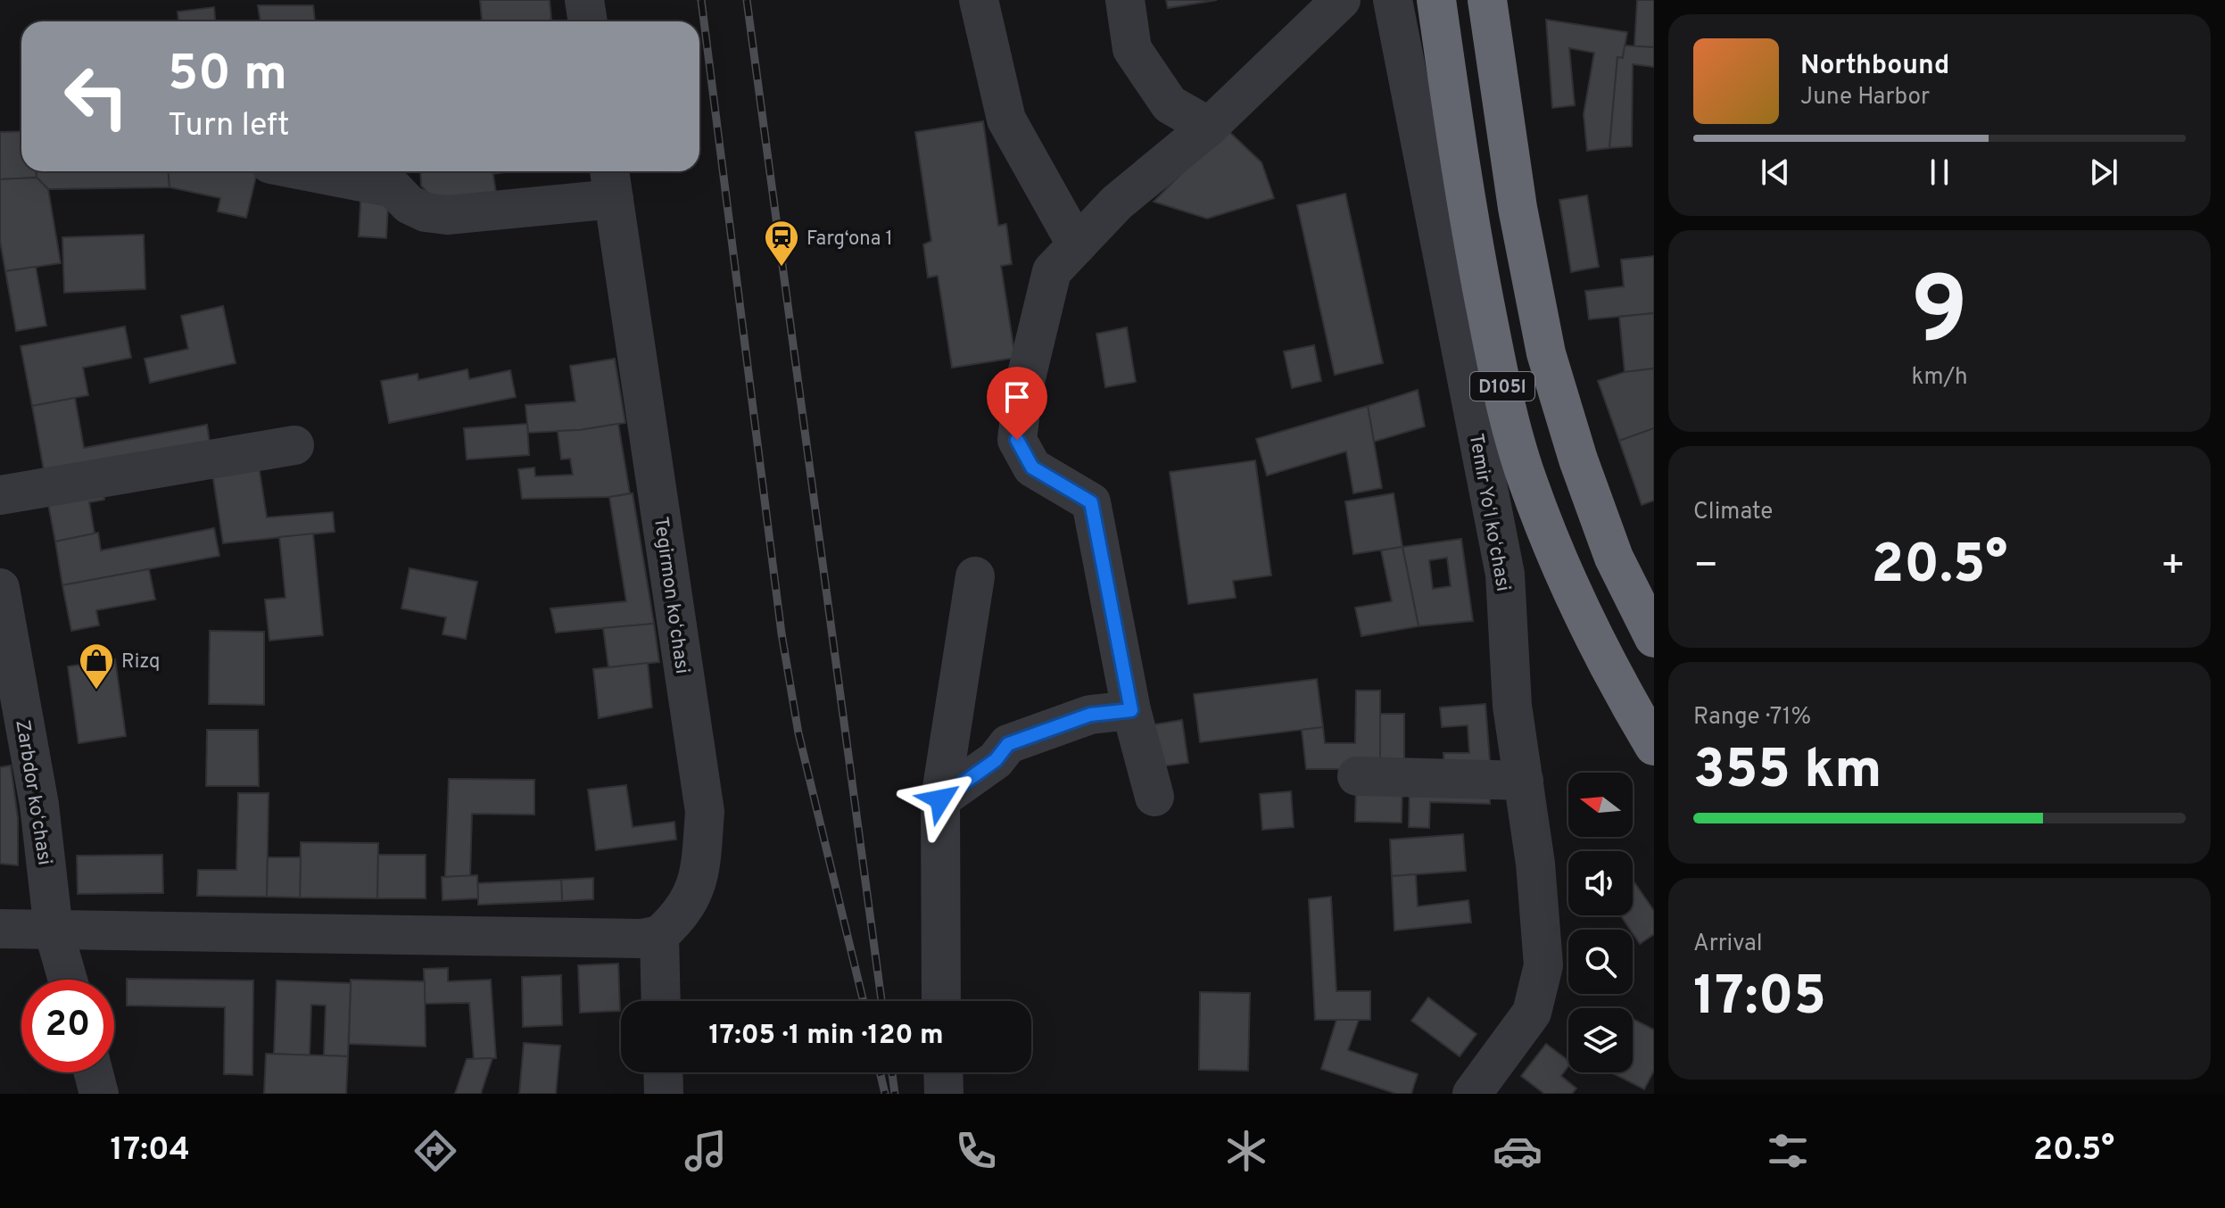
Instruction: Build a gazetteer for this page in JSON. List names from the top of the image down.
{
  "streets": {
    "highway": ["D105l"],
    "street": ["Temir Yoʻl koʻchasi", "Tegirmon koʻchasi", "Zarbdor koʻchasi"]
  },
  "places": {
    "station": ["Farg‘ona 1"],
    "shop": ["Rizq"]
  },
  "north": "left",
  "page": {
    "turn": ["50 m", "Turn left"],
    "song": ["Northbound", "June Harbor"],
    "tile": [
      ["9", "km/h"],
      "Climate",
      ["Range · 71%", "355 km"],
      ["Arrival", "17:05"]
    ],
    "heat": ["−", "20.5°", "+"],
    "limit": "20",
    "trip": "17:05 · 1 min · 120 m",
    "tabs": ["17:04", "20.5°"]
  }
}
